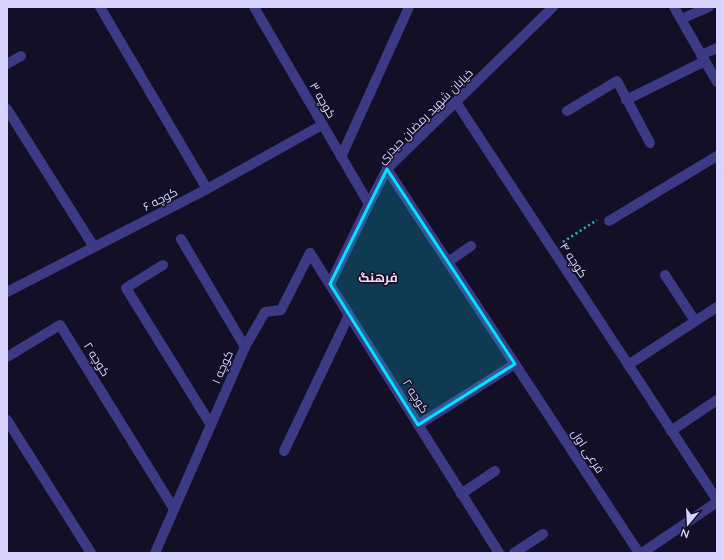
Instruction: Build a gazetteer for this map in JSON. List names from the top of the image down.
{
  "streets": {
    "street": [
      "کوچه ۳",
      "خیابان شهید رمضان حیدری",
      "کوچه ۶",
      "کوچه ۴",
      "کوچه ۲",
      "کوچه ۱",
      "فرعی اول"
    ]
  },
  "crossings": [
    ["کوچه ۳", "خیابان شهید رمضان حیدری"],
    ["کوچه ۳", "کوچه ۶"],
    ["خیابان شهید رمضان حیدری", "کوچه ۴"],
    ["خیابان شهید رمضان حیدری", "کوچه ۲"],
    ["کوچه ۲", "کوچه ۱"]
  ],
  "districts": ["فرهنگ"],
  "north": "bottom"
}
